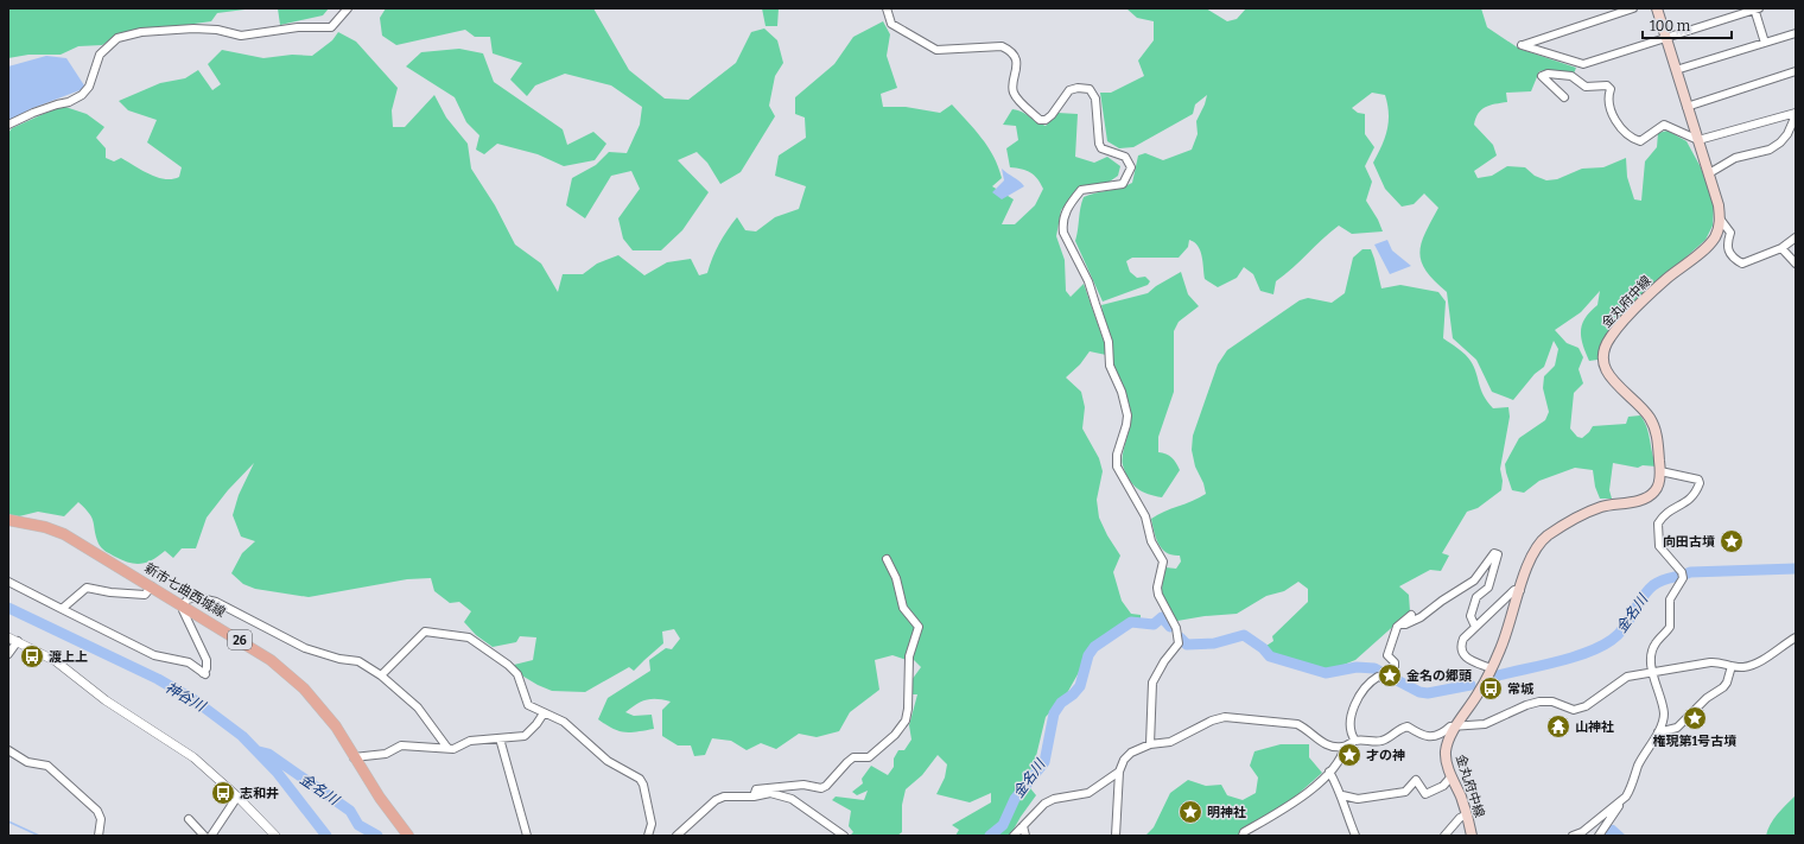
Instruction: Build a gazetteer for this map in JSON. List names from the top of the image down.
{
  "streets": {
    "main road": ["金丸府中線", "新市七曲西城線", "26"]
  },
  "water": ["金名川", "神谷川"],
  "places": {
    "place": [
      "向田古墳",
      "金名の郷頭",
      "権現第1号古墳",
      "才の神",
      "明神社"
    ],
    "bus stop": ["渡上上", "常城", "志和井"],
    "temple": ["山神社"]
  },
  "scale_bar": "100 m"
}
